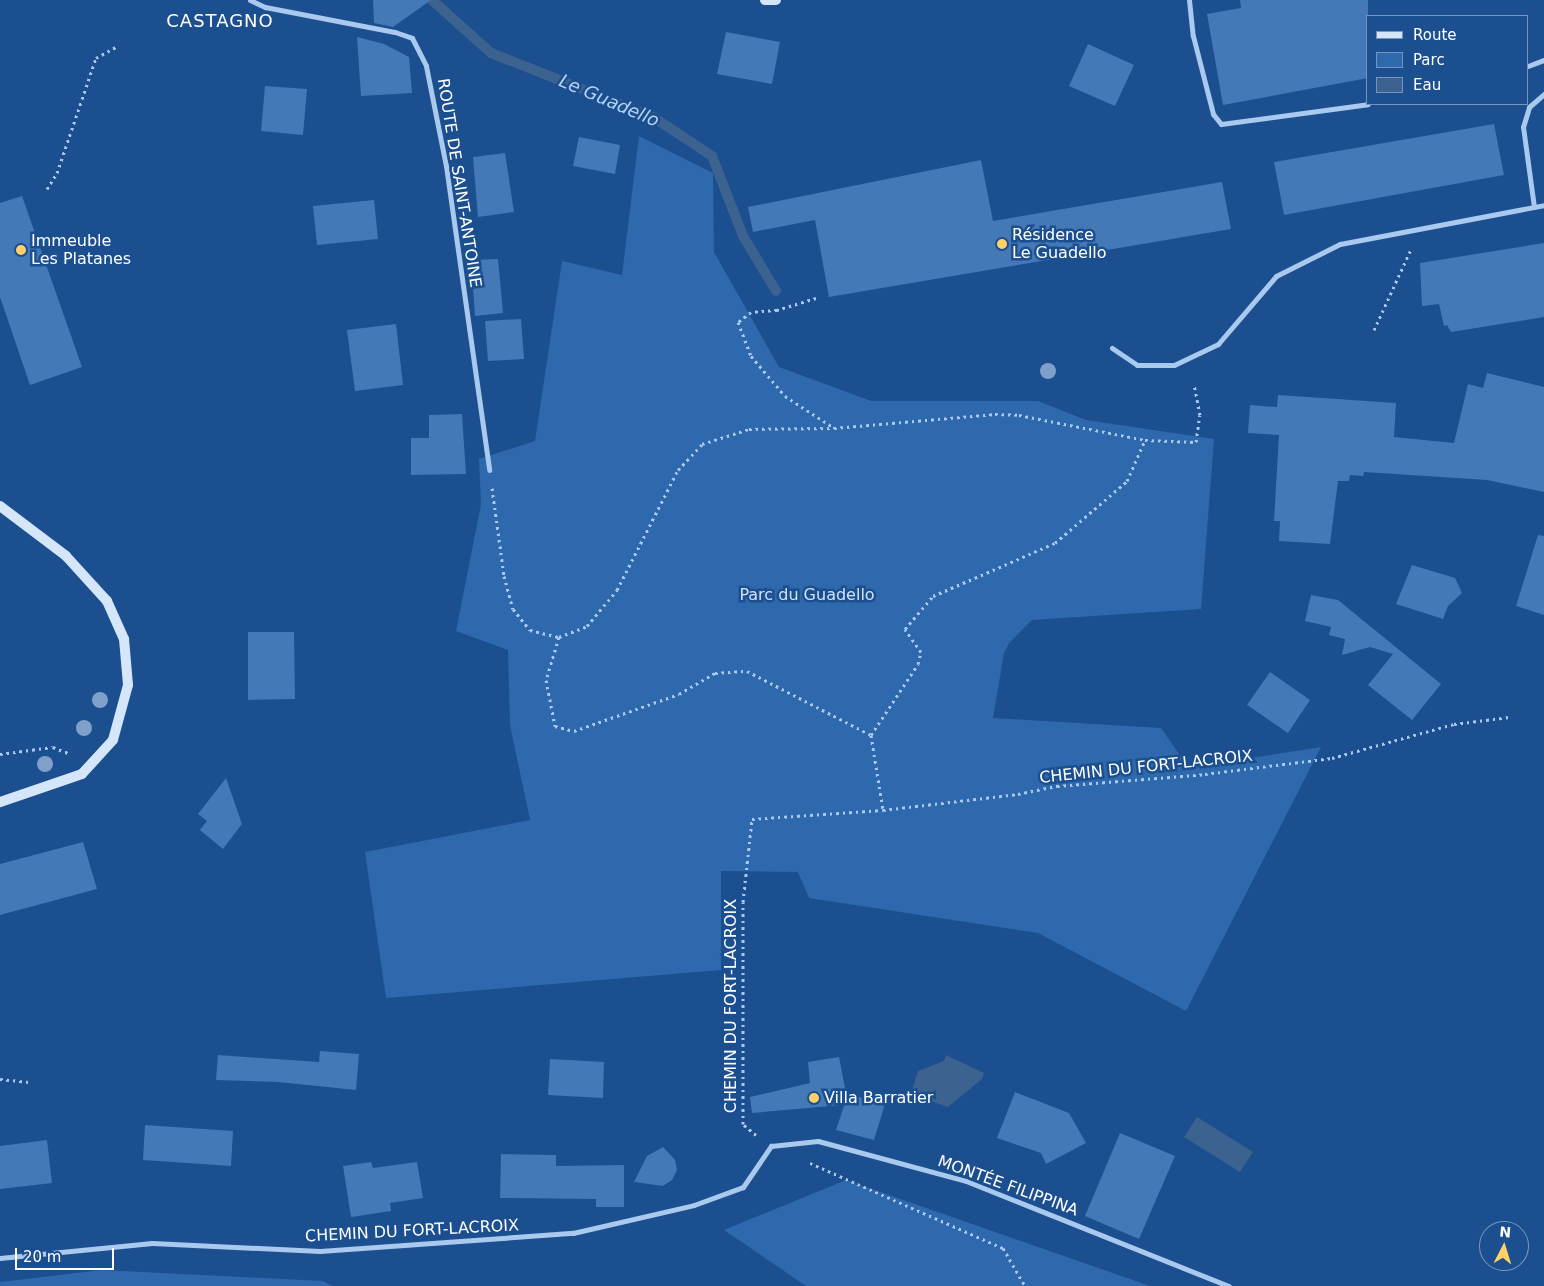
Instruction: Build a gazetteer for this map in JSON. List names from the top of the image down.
{
  "streets": {
    "street": ["ROUTE DE SAINT-ANTOINE", "CHEMIN DU FORT-LACROIX", "MONTÉE FILIPPINA"]
  },
  "crossings": [
    ["CHEMIN DU FORT-LACROIX", "MONTÉE FILIPPINA"]
  ],
  "districts": ["CASTAGNO"],
  "water": ["Le Guadello"],
  "parks": ["Parc du Guadello"],
  "places": ["Résidence Le Guadello", "Immeuble Les Platanes", "Villa Barratier"],
  "legend": ["Route", "Parc", "Eau"],
  "scale_bar": "20 m",
  "north": "top"
}
